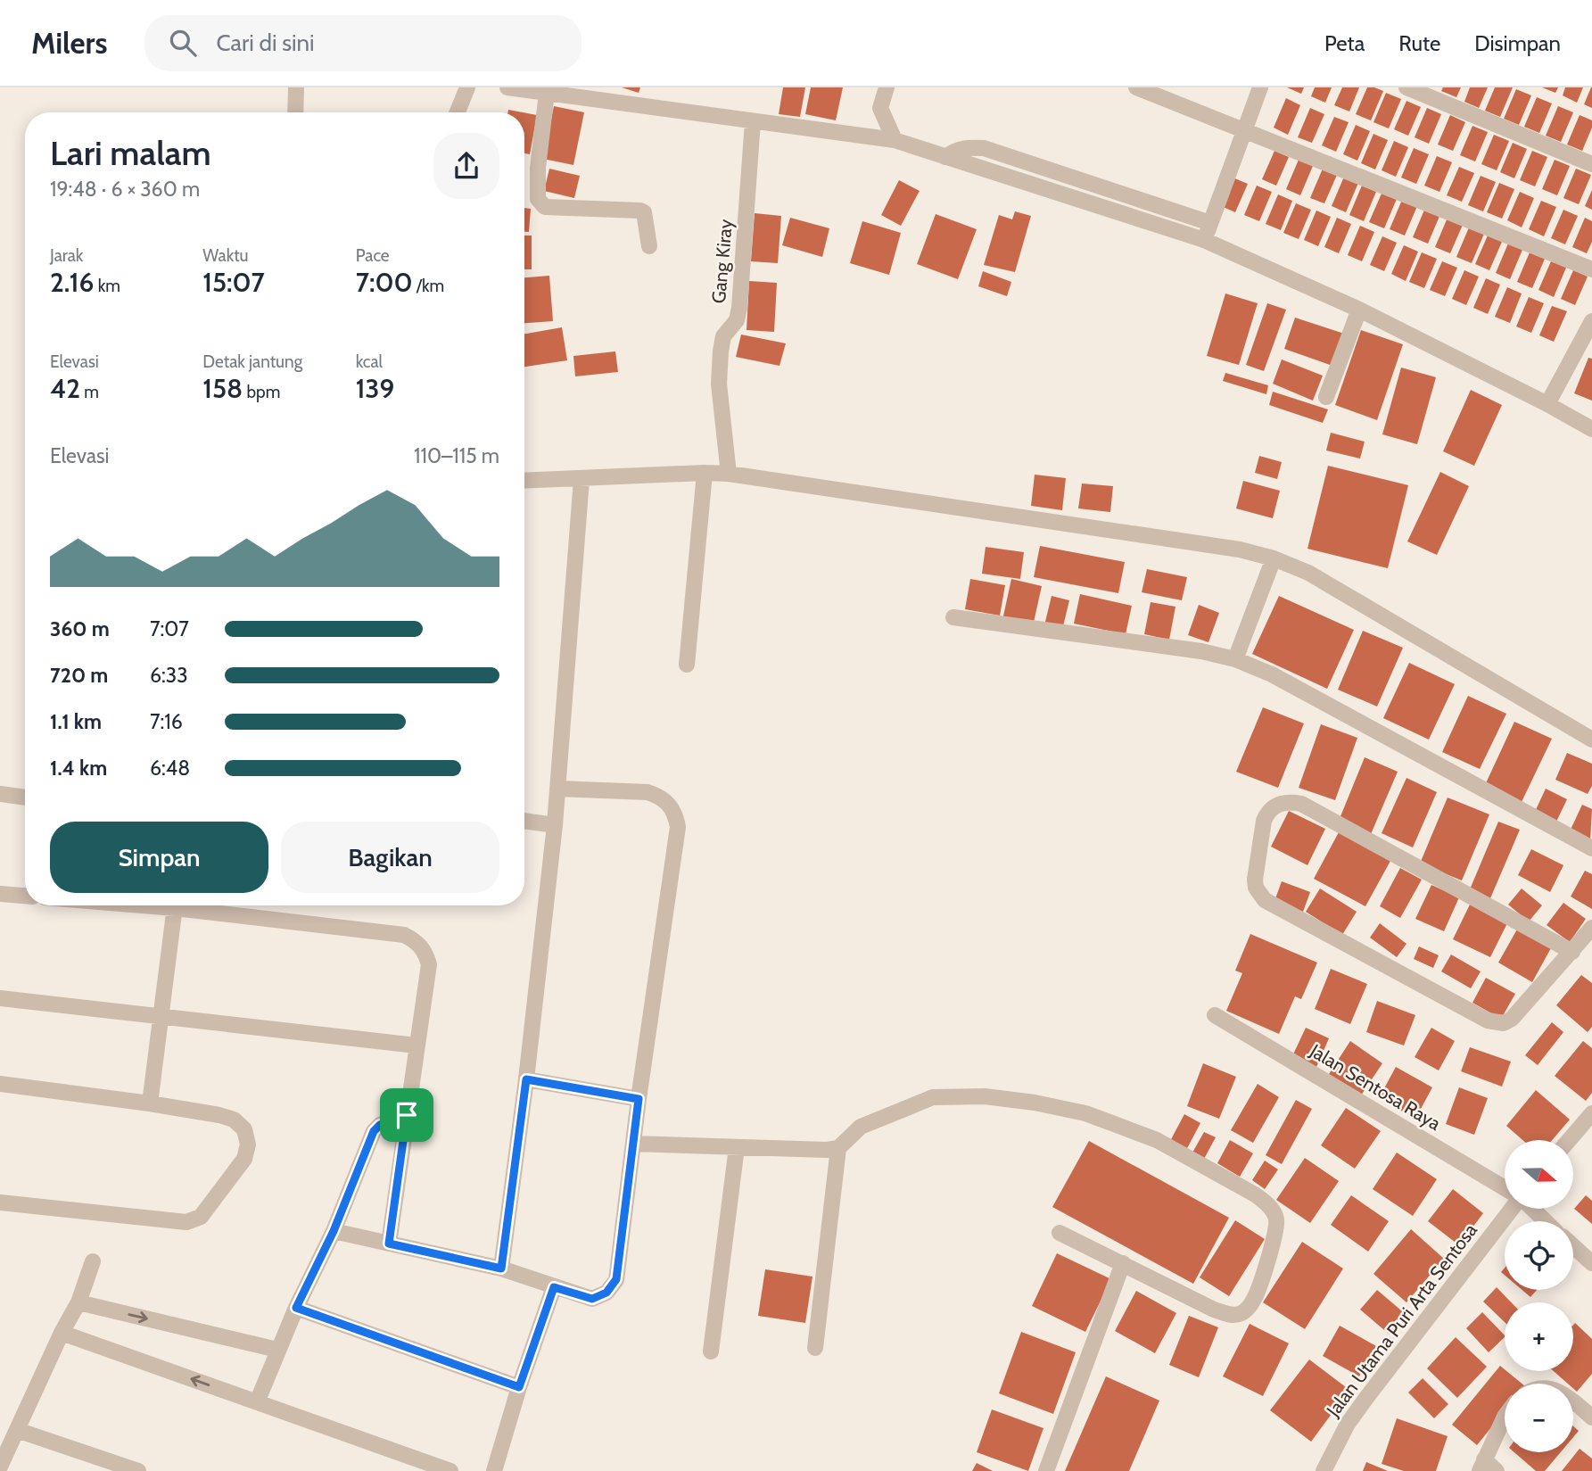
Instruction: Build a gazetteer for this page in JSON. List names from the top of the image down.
{
  "streets": {
    "street": ["Gang Kiray", "Jalan Sentosa Raya", "Jalan Utama Puri Arta Sentosa"]
  },
  "north": "right",
  "page": {
    "header": "Milers",
    "search": "Cari di sini",
    "nav": ["Peta", "Rute", "Disimpan"],
    "heading": ["Lari malam", "19:48 · 6 × 360 m"],
    "stats": [
      ["Jarak", "2.16 km"],
      ["Waktu", "15:07"],
      ["Pace", "7:00 /km"],
      ["Elevasi", "42 m"],
      ["Detak jantung", "158 bpm"],
      ["kcal", "139"]
    ],
    "chart": ["Elevasi", "110–115 m"],
    "list": [
      {
        "name": "360 m",
        "note": "7:07"
      },
      {
        "name": "720 m",
        "note": "6:33"
      },
      {
        "name": "1.1 km",
        "note": "7:16"
      },
      {
        "name": "1.4 km",
        "note": "6:48"
      }
    ],
    "buttons": ["Simpan", "Bagikan"],
    "map_buttons": ["+", "−"]
  }
}
